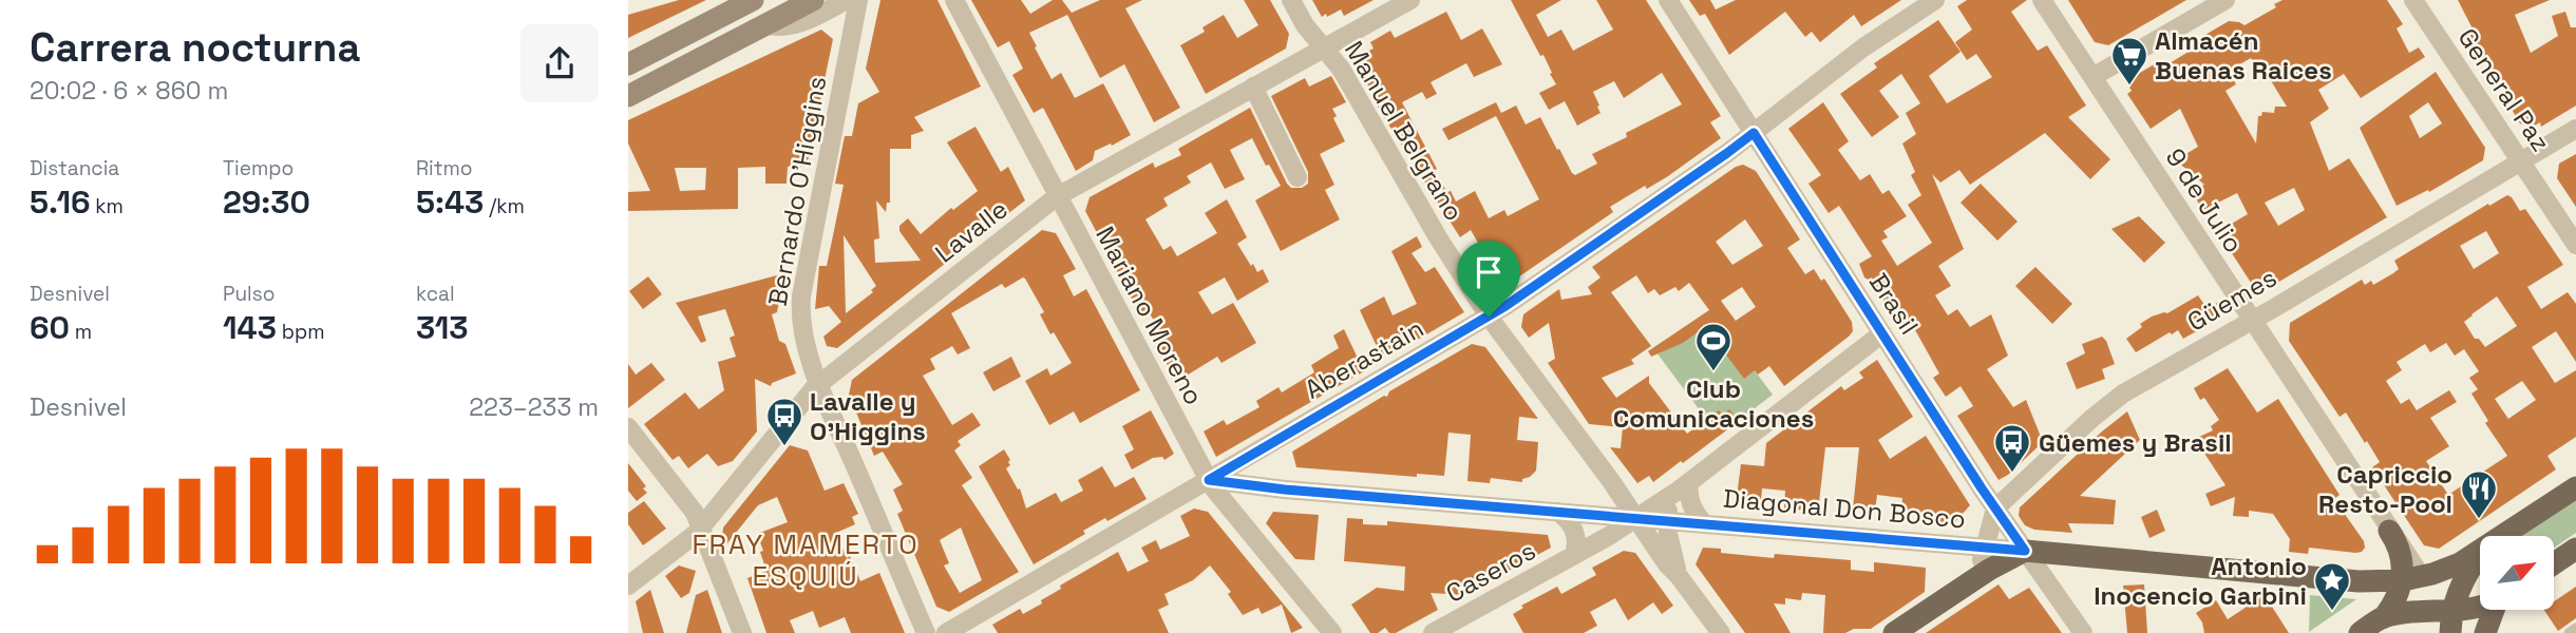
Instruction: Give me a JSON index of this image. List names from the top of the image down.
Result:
{
  "streets": {
    "main road": ["Diagonal Don Bosco"],
    "street": [
      "General Paz",
      "Manuel Belgrano",
      "Bernardo O'Higgins",
      "9 de Julio",
      "Lavalle",
      "Güemes",
      "Brasil",
      "Mariano Moreno",
      "Aberastain",
      "Caseros"
    ]
  },
  "crossings": [
    ["General Paz", "Güemes"],
    ["Manuel Belgrano", "Lavalle"],
    ["Manuel Belgrano", "Aberastain"],
    ["Manuel Belgrano", "Diagonal Don Bosco"],
    ["Manuel Belgrano", "Caseros"],
    ["Bernardo O'Higgins", "Lavalle"],
    ["9 de Julio", "Güemes"],
    ["Lavalle", "Mariano Moreno"],
    ["Güemes", "Brasil"],
    ["Brasil", "Aberastain"],
    ["Brasil", "Diagonal Don Bosco"],
    ["Brasil", "Caseros"],
    ["Mariano Moreno", "Aberastain"],
    ["Mariano Moreno", "Diagonal Don Bosco"],
    ["Aberastain", "Diagonal Don Bosco"],
    ["Diagonal Don Bosco", "Caseros"]
  ],
  "districts": ["FRAY MAMERTO ESQUIÚ"],
  "places": {
    "supermarket": ["Almacén Buenas Raices"],
    "sports": ["Club Comunicaciones"],
    "bus stop": ["Lavalle y O'Higgins", "Güemes y Brasil"],
    "restaurant": ["Capriccio Resto-Pool"],
    "place": ["Antonio Inocencio Garbini"]
  },
  "north": "top right",
  "page": {
    "heading": ["Carrera nocturna", "20:02 · 6 × 860 m"],
    "stats": [
      ["Distancia", "5.16 km"],
      ["Tiempo", "29:30"],
      ["Ritmo", "5:43 /km"],
      ["Desnivel", "60 m"],
      ["Pulso", "143 bpm"],
      ["kcal", "313"]
    ],
    "chart": ["Desnivel", "223–233 m"]
  }
}
